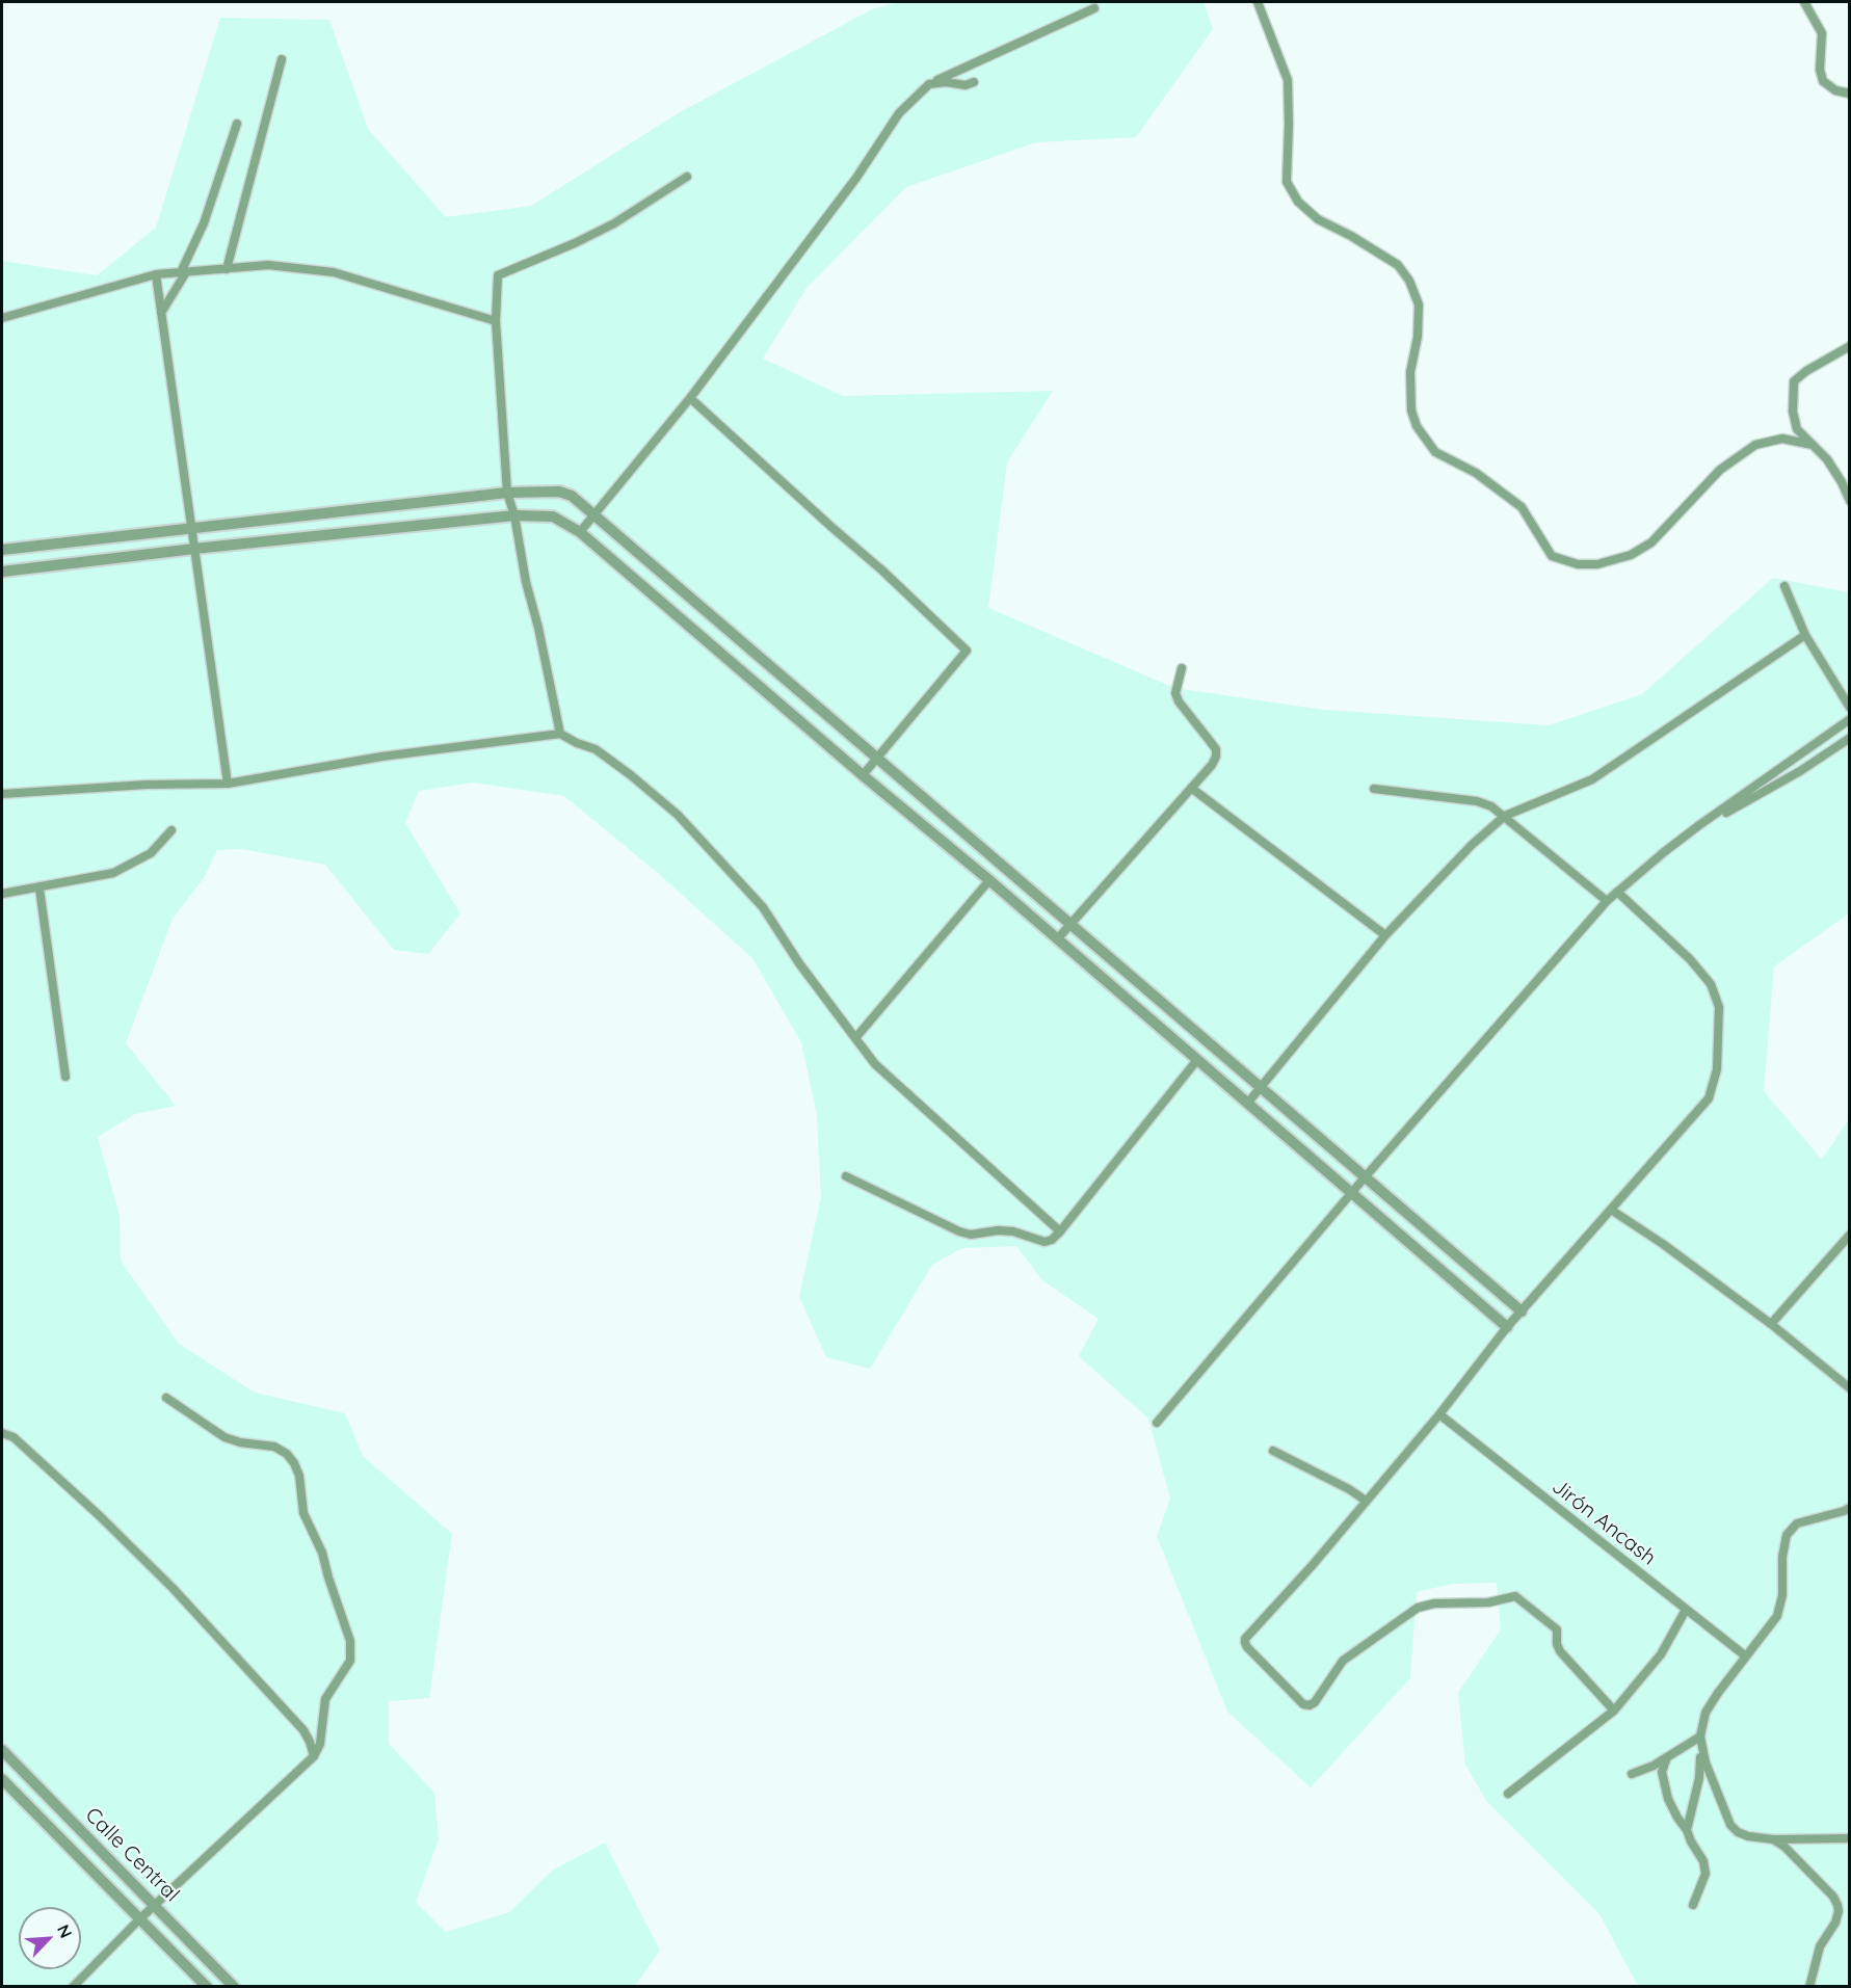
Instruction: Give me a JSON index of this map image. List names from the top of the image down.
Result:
{
  "streets": {
    "street": ["Jirón Ancash", "Calle Central"]
  },
  "north": "top right"
}
